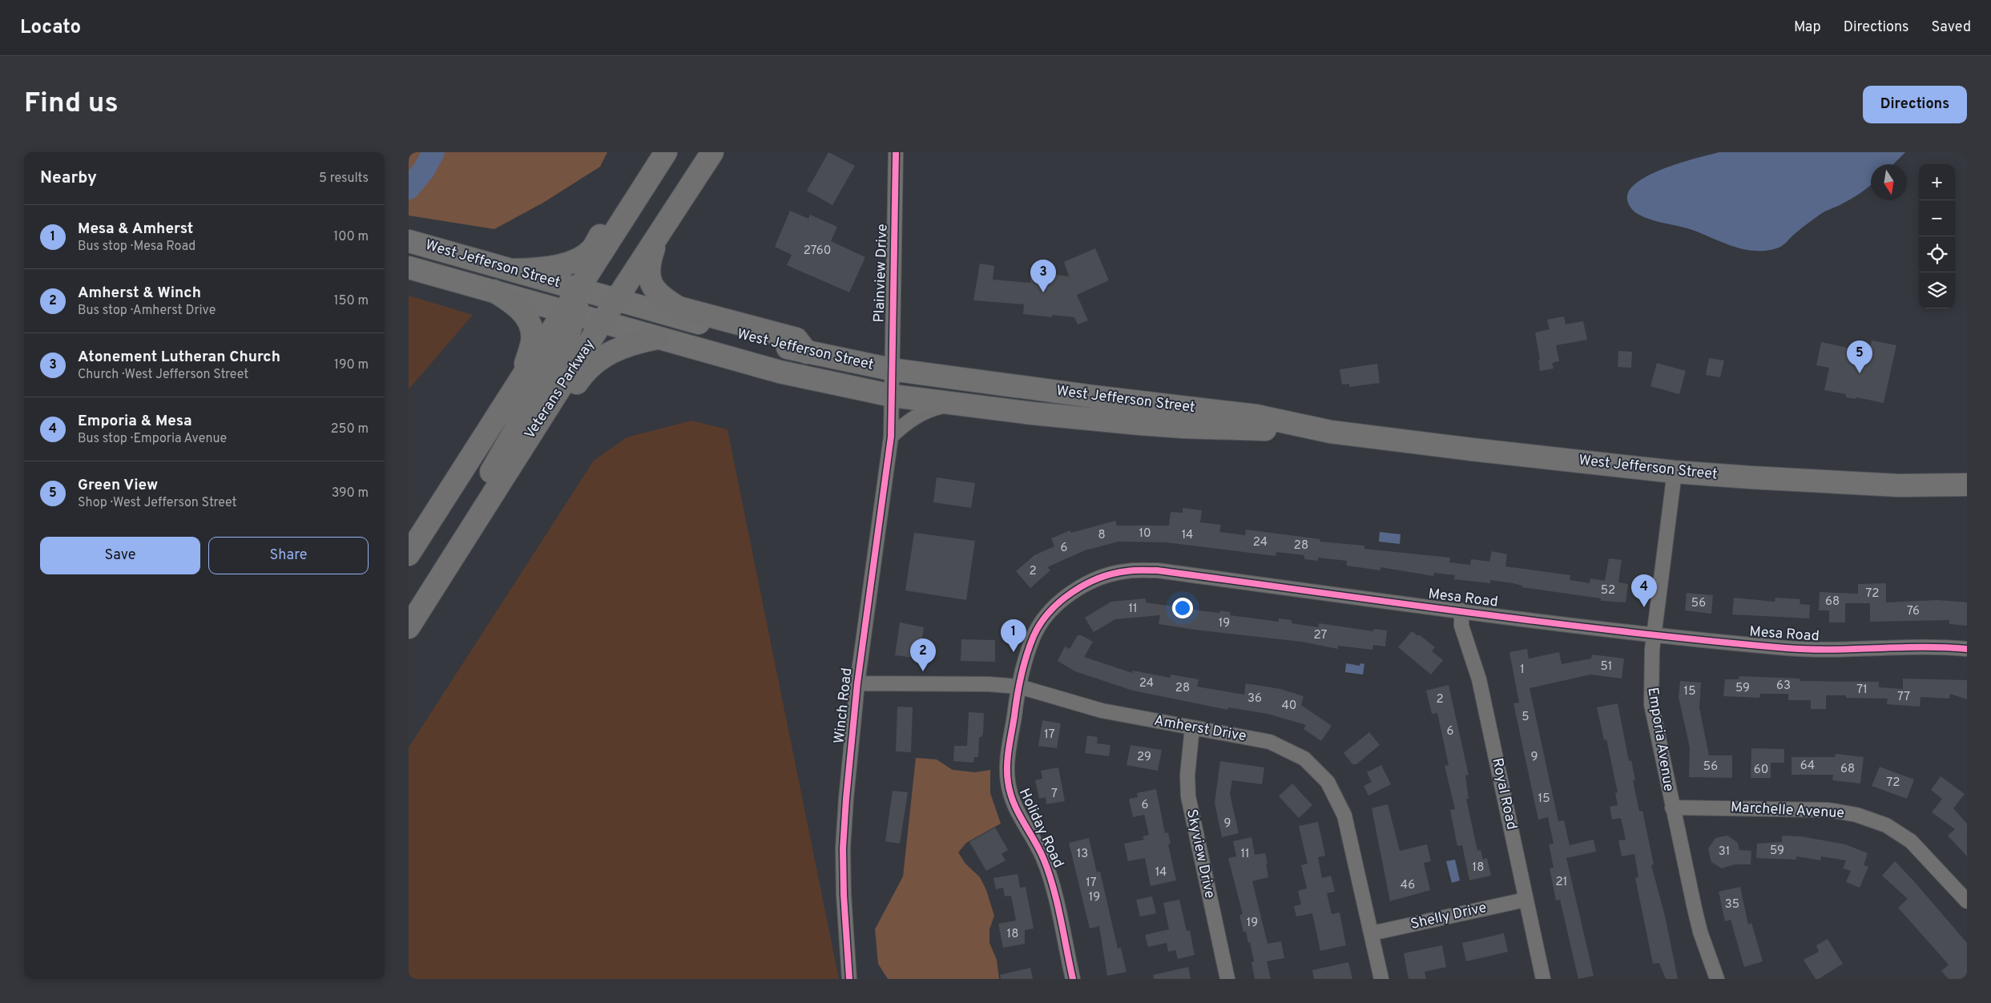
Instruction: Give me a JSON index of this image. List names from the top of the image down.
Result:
{
  "streets": {
    "highway": ["Veterans Parkway"],
    "main road": ["West Jefferson Street"],
    "street": [
      "Plainview Drive",
      "Mesa Road",
      "Winch Road",
      "Amherst Drive",
      "Emporia Avenue",
      "Royal Road",
      "Marchelle Avenue",
      "Holiday Road",
      "Skyview Drive",
      "Shelly Drive"
    ]
  },
  "crossings": [
    ["West Jefferson Street", "Plainview Drive"],
    ["West Jefferson Street", "Veterans Parkway"],
    ["West Jefferson Street", "Winch Road"],
    ["West Jefferson Street", "Emporia Avenue"],
    ["Plainview Drive", "Winch Road"],
    ["Mesa Road", "Amherst Drive"],
    ["Mesa Road", "Emporia Avenue"],
    ["Mesa Road", "Royal Road"],
    ["Mesa Road", "Holiday Road"],
    ["Winch Road", "Amherst Drive"],
    ["Amherst Drive", "Holiday Road"],
    ["Amherst Drive", "Skyview Drive"],
    ["Amherst Drive", "Shelly Drive"],
    ["Emporia Avenue", "Marchelle Avenue"],
    ["Royal Road", "Shelly Drive"]
  ],
  "house_numbers": [
    "2760",
    "10",
    "8",
    "14",
    "24",
    "28",
    "6",
    "2",
    "52",
    "72",
    "68",
    "56",
    "11",
    "76",
    "19",
    "27",
    "51",
    "1",
    "24",
    "63",
    "28",
    "59",
    "71",
    "15",
    "77",
    "36",
    "2",
    "40",
    "5",
    "6",
    "17",
    "29",
    "9",
    "64",
    "56",
    "68",
    "60",
    "72",
    "7",
    "15",
    "6",
    "9",
    "59",
    "31",
    "13",
    "11",
    "18",
    "14",
    "21",
    "17",
    "46",
    "19",
    "35",
    "19",
    "18"
  ],
  "north": "bottom",
  "page": {
    "header": "Locato",
    "nav": ["Map", "Directions", "Saved"],
    "buttons": [
      "Directions",
      ["Save", "Share"]
    ],
    "title": "Find us",
    "heading": ["Nearby", "5 results"],
    "map_buttons": ["+", "−"],
    "list": [
      {
        "mark": "1",
        "name": "Mesa & Amherst",
        "note": "Bus stop · Mesa Road",
        "value": "100 m"
      },
      {
        "mark": "2",
        "name": "Amherst & Winch",
        "note": "Bus stop · Amherst Drive",
        "value": "150 m"
      },
      {
        "mark": "3",
        "name": "Atonement Lutheran Church",
        "note": "Church · West Jefferson Street",
        "value": "190 m"
      },
      {
        "mark": "4",
        "name": "Emporia & Mesa",
        "note": "Bus stop · Emporia Avenue",
        "value": "250 m"
      },
      {
        "mark": "5",
        "name": "Green View",
        "note": "Shop · West Jefferson Street",
        "value": "390 m"
      }
    ],
    "pins": [
      "3",
      "5",
      "4",
      "1",
      "2"
    ]
  }
}
